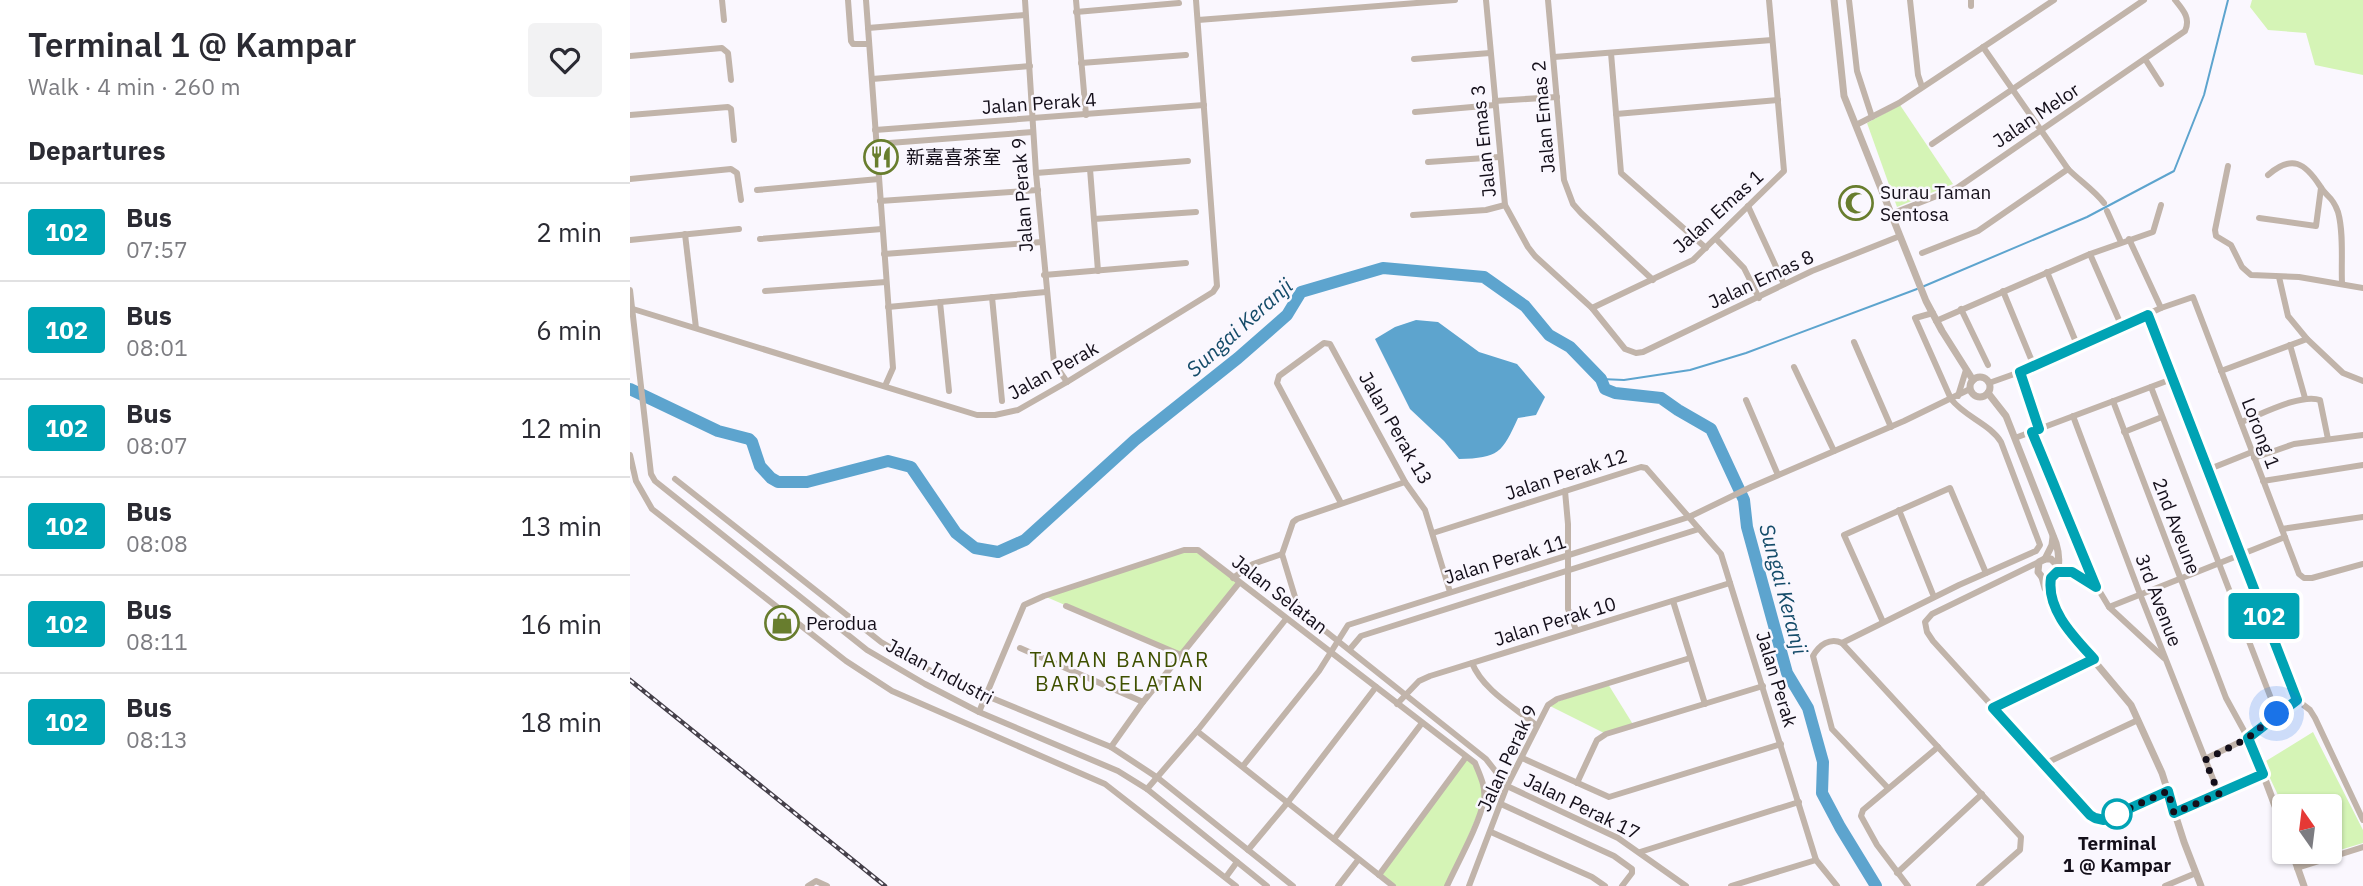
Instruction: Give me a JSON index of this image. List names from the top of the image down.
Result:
{
  "streets": {
    "street": [
      "Jalan Perak 4",
      "Jalan Melor",
      "Jalan Emas 2",
      "Jalan Emas 3",
      "Jalan Perak 9",
      "Jalan Emas 1",
      "Jalan Emas 8",
      "Jalan Perak",
      "Jalan Perak 13",
      "Lorong 1",
      "Jalan Perak 12",
      "2nd Aveune",
      "Jalan Perak 11",
      "Jalan Selatan",
      "3rd Avenue",
      "Jalan Perak 10",
      "Jalan Industri",
      "Jalan Perak 17"
    ]
  },
  "crossings": [
    ["Jalan Perak 4", "Jalan Perak 9"],
    ["Jalan Perak 4", "Jalan Perak"],
    ["Jalan Emas 2", "Jalan Emas 1"],
    ["Jalan Emas 3", "Jalan Emas 1"],
    ["Jalan Emas 3", "Jalan Emas 8"],
    ["Jalan Perak 9", "Jalan Perak"],
    ["Jalan Perak 9", "Jalan Perak 17"],
    ["Jalan Perak", "Jalan Perak 12"],
    ["Jalan Perak", "Jalan Perak 11"],
    ["Jalan Perak", "Jalan Perak 10"],
    ["Jalan Perak", "Jalan Industri"],
    ["Jalan Perak 13", "Jalan Perak 12"],
    ["Jalan Perak 13", "Jalan Perak 11"],
    ["Jalan Perak 12", "Jalan Perak 11"],
    ["Jalan Perak 11", "Jalan Perak 17"],
    ["Jalan Selatan", "Jalan Perak 10"],
    ["Jalan Selatan", "Jalan Industri"],
    ["Jalan Perak 10", "Jalan Perak 17"]
  ],
  "districts": ["TAMAN BANDAR BARU SELATAN"],
  "water": ["Sungai Keranji"],
  "places": {
    "restaurant": ["新嘉喜茶室"],
    "mosque": ["Surau Taman Sentosa"],
    "shop": ["Perodua"],
    "other": ["Terminal 1 @ Kampar"]
  },
  "lines": ["bus line 102"],
  "north": "top",
  "page": {
    "heading": [
      ["Terminal 1 @ Kampar", "Walk · 4 min · 260 m"],
      "Departures"
    ],
    "on_map": "102",
    "list": [
      {
        "mark": "102",
        "name": "Bus",
        "note": "07:57",
        "value": "2 min"
      },
      {
        "mark": "102",
        "name": "Bus",
        "note": "08:01",
        "value": "6 min"
      },
      {
        "mark": "102",
        "name": "Bus",
        "note": "08:07",
        "value": "12 min"
      },
      {
        "mark": "102",
        "name": "Bus",
        "note": "08:08",
        "value": "13 min"
      },
      {
        "mark": "102",
        "name": "Bus",
        "note": "08:11",
        "value": "16 min"
      },
      {
        "mark": "102",
        "name": "Bus",
        "note": "08:13",
        "value": "18 min"
      }
    ]
  }
}
